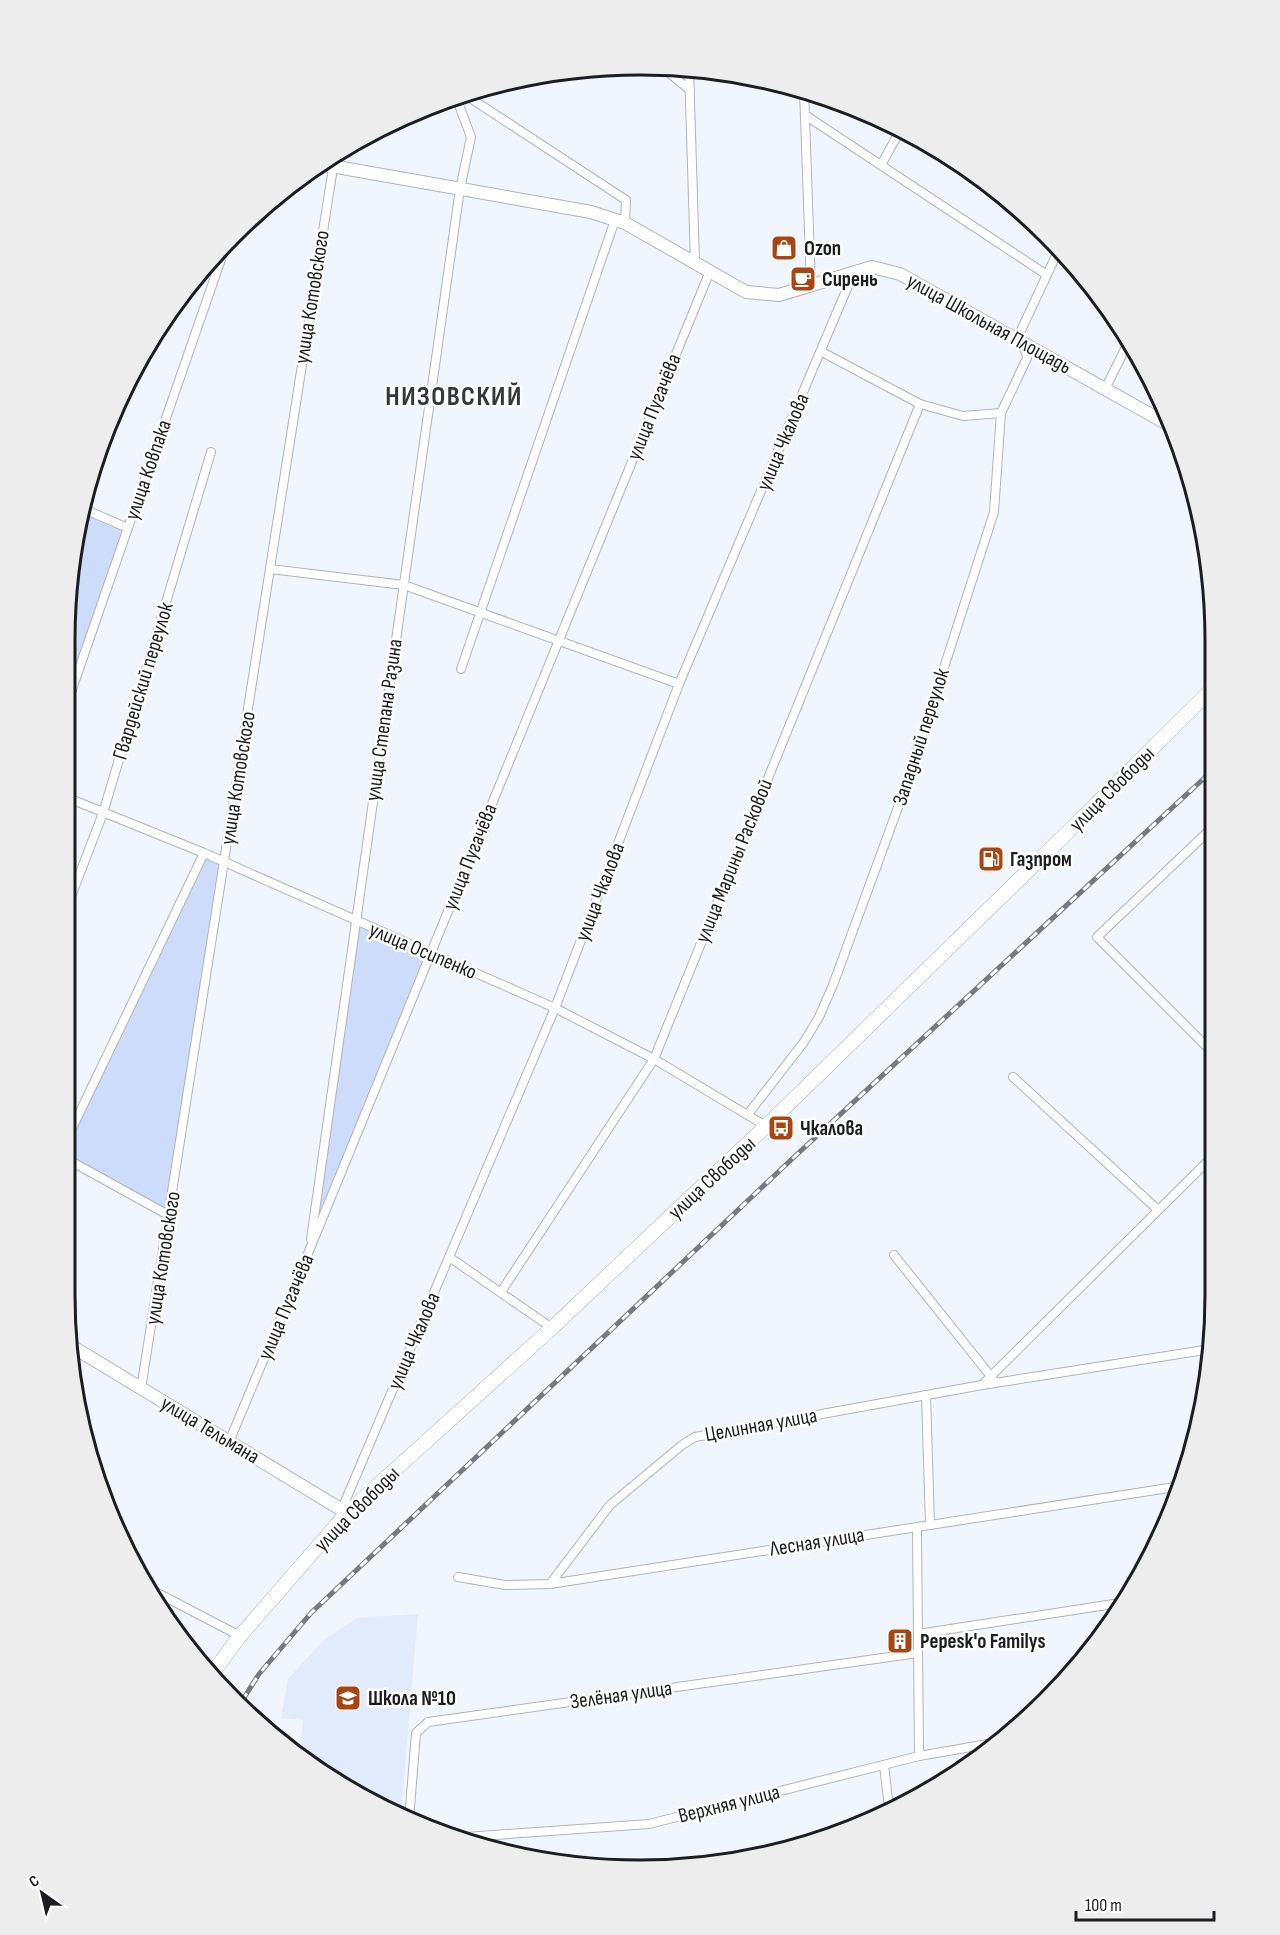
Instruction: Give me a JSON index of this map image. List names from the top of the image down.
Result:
{
  "streets": {
    "main road": ["улица Школьная Площадь", "улица Свободы", "улица Тельмана"],
    "street": [
      "улица Котовского",
      "улица Пугачёва",
      "улица Чкалова",
      "улица Ковпака",
      "Гвардейский переулок",
      "улица Степана Разина",
      "Западный переулок",
      "улица Марины Расковой",
      "улица Осипенко",
      "Целинная улица",
      "Лесная улица",
      "Зелёная улица",
      "Верхняя улица"
    ]
  },
  "crossings": [
    ["улица Котовского", "улица Осипенко"],
    ["улица Котовского", "улица Тельмана"],
    ["улица Школьная Площадь", "улица Пугачёва"],
    ["улица Школьная Площадь", "улица Чкалова"],
    ["улица Школьная Площадь", "улица Степана Разина"],
    ["улица Школьная Площадь", "Западный переулок"],
    ["улица Пугачёва", "улица Степана Разина"],
    ["улица Пугачёва", "улица Осипенко"],
    ["улица Пугачёва", "улица Тельмана"],
    ["улица Чкалова", "улица Свободы"],
    ["улица Чкалова", "улица Осипенко"],
    ["улица Чкалова", "улица Тельмана"],
    ["Гвардейский переулок", "улица Осипенко"],
    ["улица Степана Разина", "улица Осипенко"],
    ["Западный переулок", "улица Осипенко"],
    ["улица Свободы", "улица Осипенко"],
    ["улица Свободы", "улица Тельмана"],
    ["улица Марины Расковой", "улица Осипенко"],
    ["Целинная улица", "Лесная улица"]
  ],
  "districts": ["НИЗОВСКИЙ"],
  "places": {
    "shop": ["Ozon"],
    "cafe": ["Сирень"],
    "fuel station": ["Газпром"],
    "bus stop": ["Чкалова"],
    "building": ["Pepesk'o Familys"],
    "school or university": ["Школа №10"]
  },
  "scale_bar": "100 m",
  "north": "top left"
}
